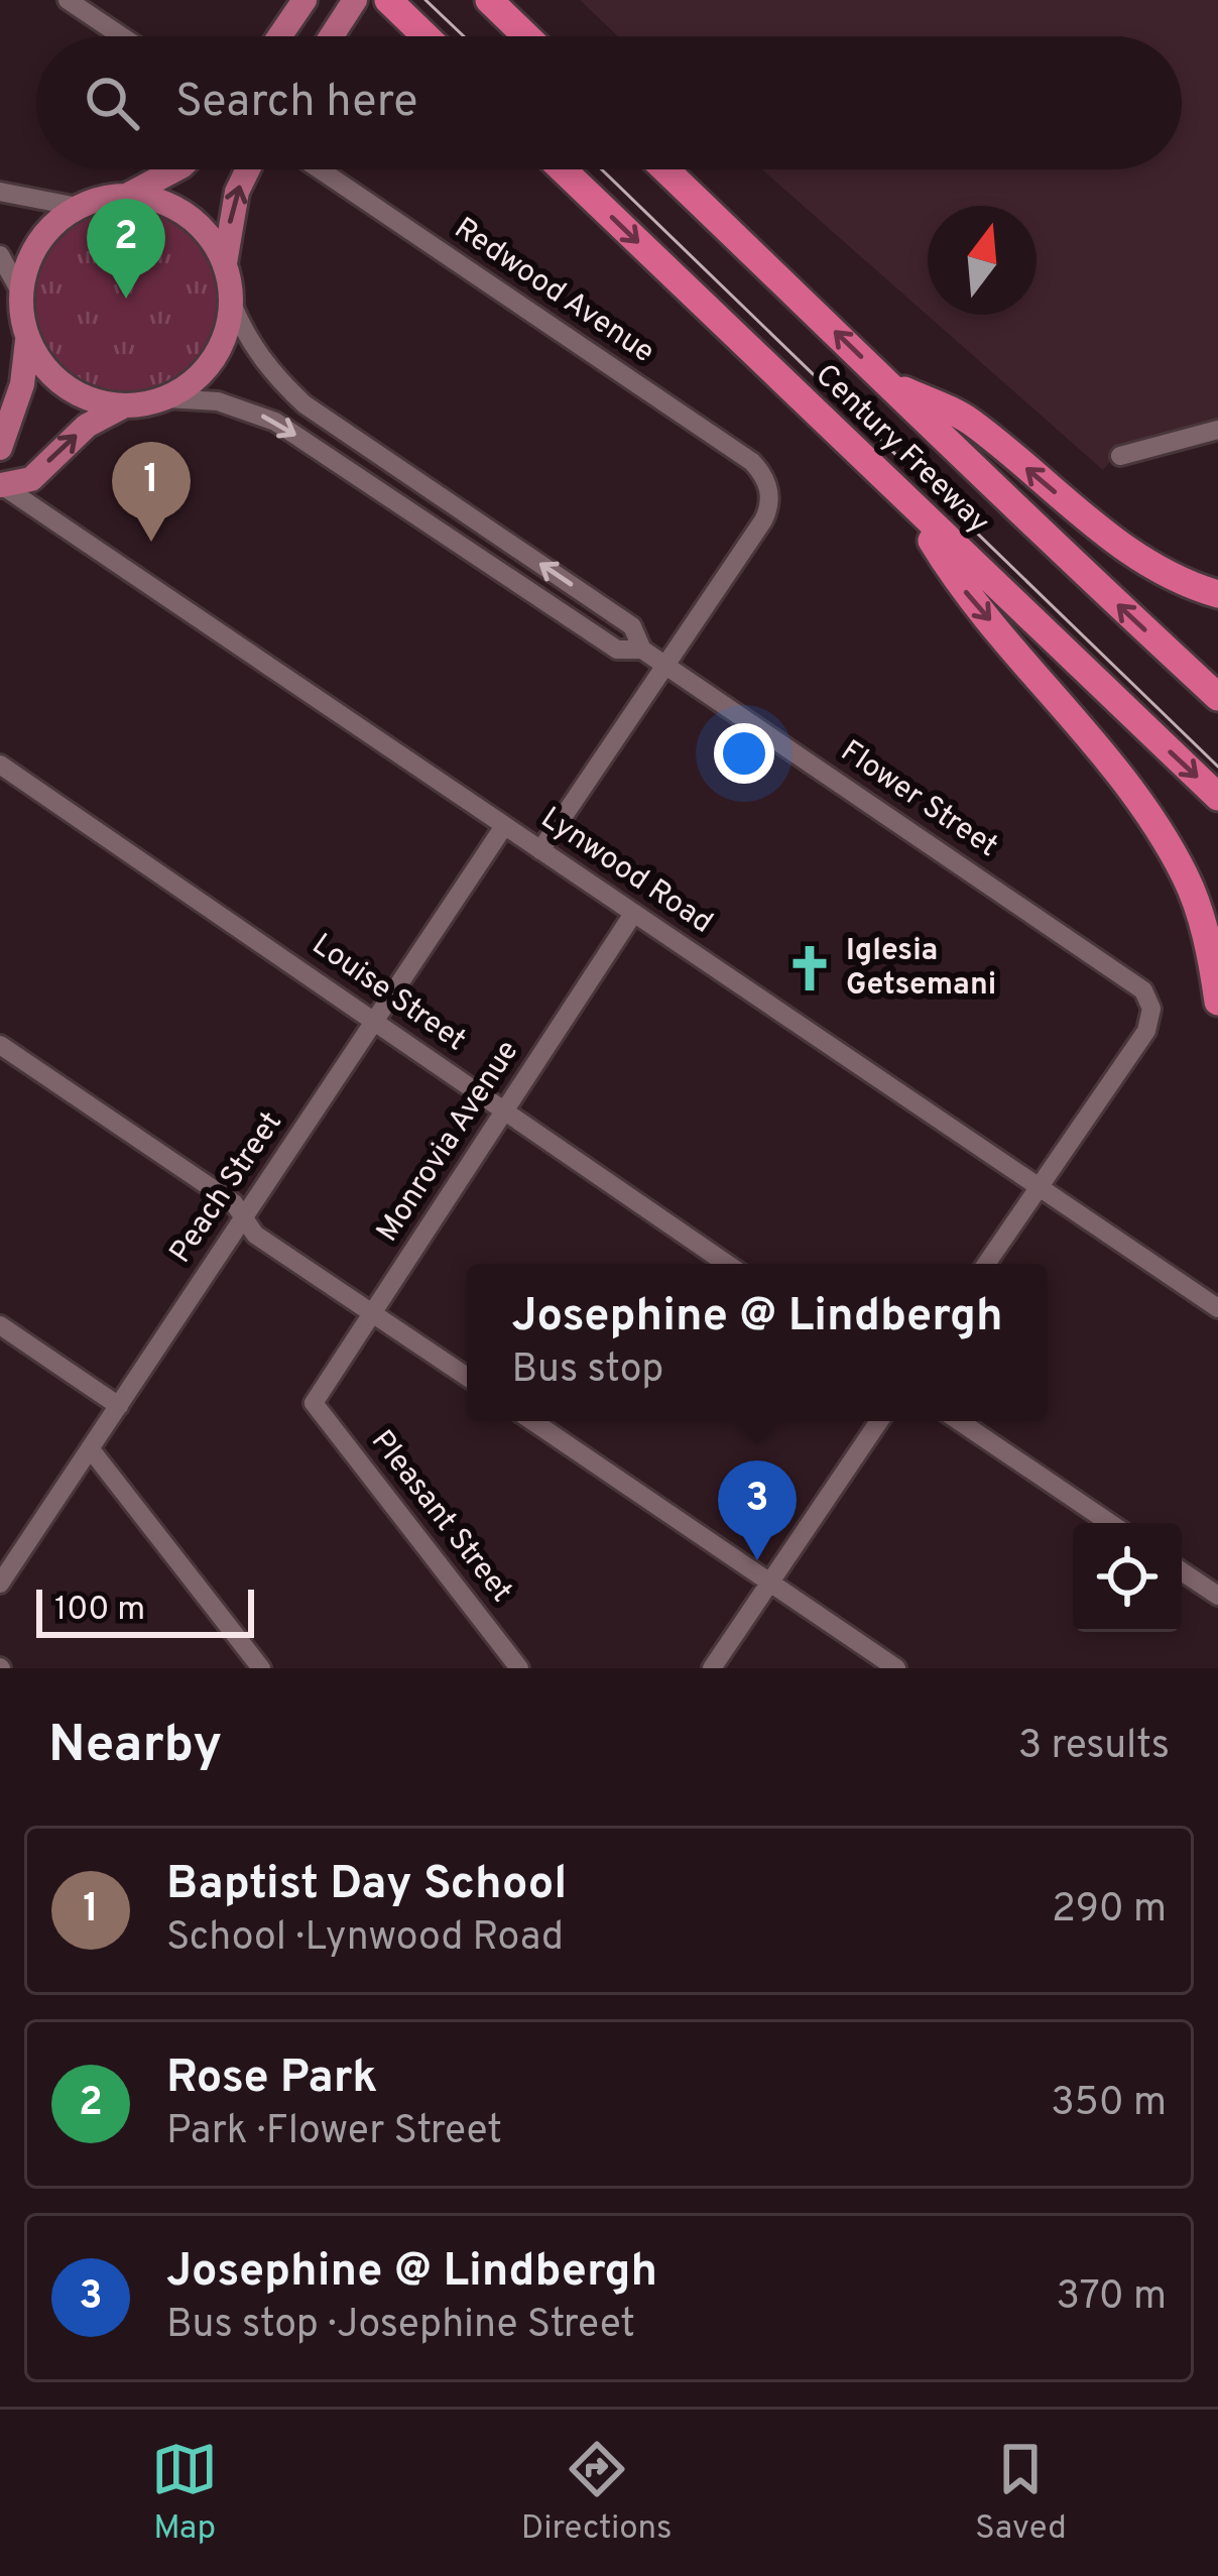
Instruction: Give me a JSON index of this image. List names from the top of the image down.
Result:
{
  "streets": {
    "highway": ["Century Freeway"],
    "street": [
      "Redwood Avenue",
      "Flower Street",
      "Lynwood Road",
      "Louise Street",
      "Monrovia Avenue",
      "Peach Street",
      "Pleasant Street"
    ]
  },
  "crossings": [
    ["Redwood Avenue", "Flower Street"],
    ["Flower Street", "Lynwood Road"],
    ["Lynwood Road", "Monrovia Avenue"],
    ["Lynwood Road", "Peach Street"],
    ["Louise Street", "Monrovia Avenue"],
    ["Louise Street", "Peach Street"],
    ["Monrovia Avenue", "Pleasant Street"]
  ],
  "places": {
    "church": ["Iglesia Getsemani"]
  },
  "scale_bar": "100 m",
  "north": "top",
  "page": {
    "search": "Search here",
    "pins": ["2", "1", "3"],
    "popup": ["Josephine @ Lindbergh", "Bus stop"],
    "scale": "100 m",
    "heading": ["Nearby", "3 results"],
    "list": [
      {
        "mark": "1",
        "name": "Baptist Day School",
        "note": "School · Lynwood Road",
        "value": "290 m"
      },
      {
        "mark": "2",
        "name": "Rose Park",
        "note": "Park · Flower Street",
        "value": "350 m"
      },
      {
        "mark": "3",
        "name": "Josephine @ Lindbergh",
        "note": "Bus stop · Josephine Street",
        "value": "370 m"
      }
    ],
    "nav": ["Map", "Directions", "Saved"]
  }
}
